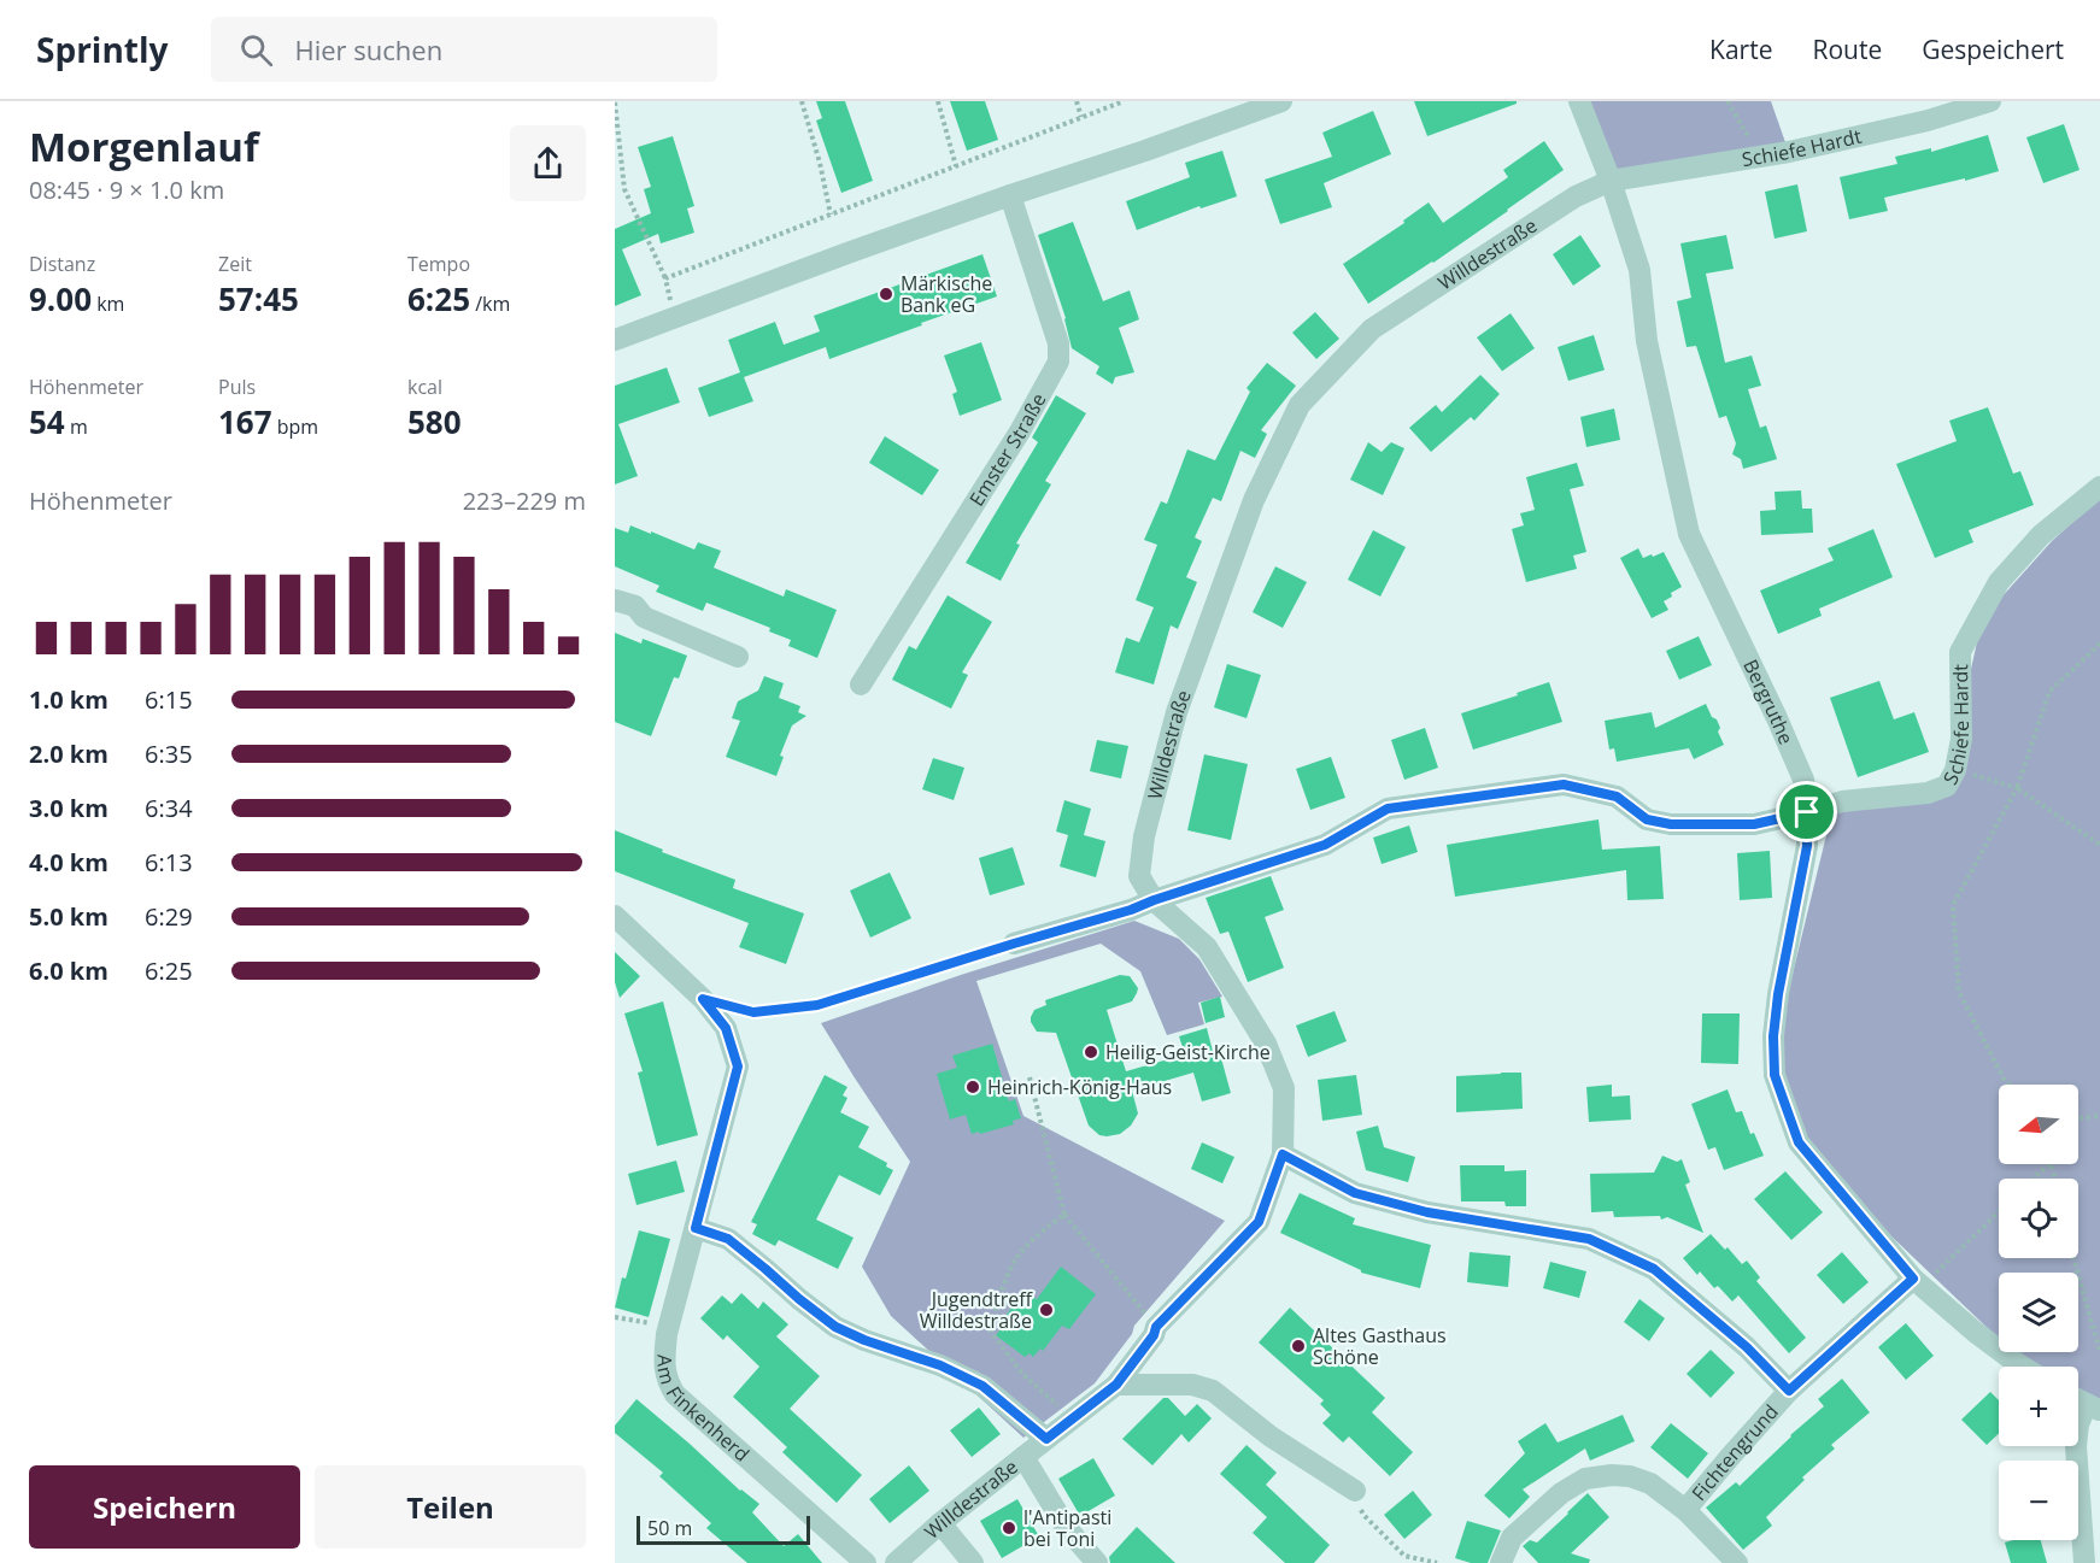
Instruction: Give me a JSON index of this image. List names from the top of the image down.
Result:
{
  "streets": {
    "street": [
      "Schiefe Hardt",
      "Willdestraße",
      "Emster Straße",
      "Bergruthe",
      "Am Finkenherd",
      "Fichtengrund"
    ]
  },
  "crossings": [
    ["Schiefe Hardt", "Willdestraße"],
    ["Schiefe Hardt", "Bergruthe"],
    ["Willdestraße", "Bergruthe"],
    ["Bergruthe", "Fichtengrund"]
  ],
  "places": [
    "Märkische Bank eG",
    "Heilig-Geist-Kirche",
    "Heinrich-König-Haus",
    "Jugendtreff Willdestraße",
    "Altes Gasthaus Schöne",
    "l'Antipasti bei Toni"
  ],
  "scale_bar": "50 m",
  "north": "left",
  "page": {
    "header": "Sprintly",
    "search": "Hier suchen",
    "nav": ["Karte", "Route", "Gespeichert"],
    "heading": ["Morgenlauf", "08:45 · 9 × 1.0 km"],
    "stats": [
      ["Distanz", "9.00 km"],
      ["Zeit", "57:45"],
      ["Tempo", "6:25 /km"],
      ["Höhenmeter", "54 m"],
      ["Puls", "167 bpm"],
      ["kcal", "580"]
    ],
    "chart": ["Höhenmeter", "223–229 m"],
    "list": [
      {
        "name": "1.0 km",
        "note": "6:15"
      },
      {
        "name": "2.0 km",
        "note": "6:35"
      },
      {
        "name": "3.0 km",
        "note": "6:34"
      },
      {
        "name": "4.0 km",
        "note": "6:13"
      },
      {
        "name": "5.0 km",
        "note": "6:29"
      },
      {
        "name": "6.0 km",
        "note": "6:25"
      }
    ],
    "map_buttons": ["+", "−"],
    "buttons": ["Speichern", "Teilen"],
    "scale": "50 m"
  }
}
